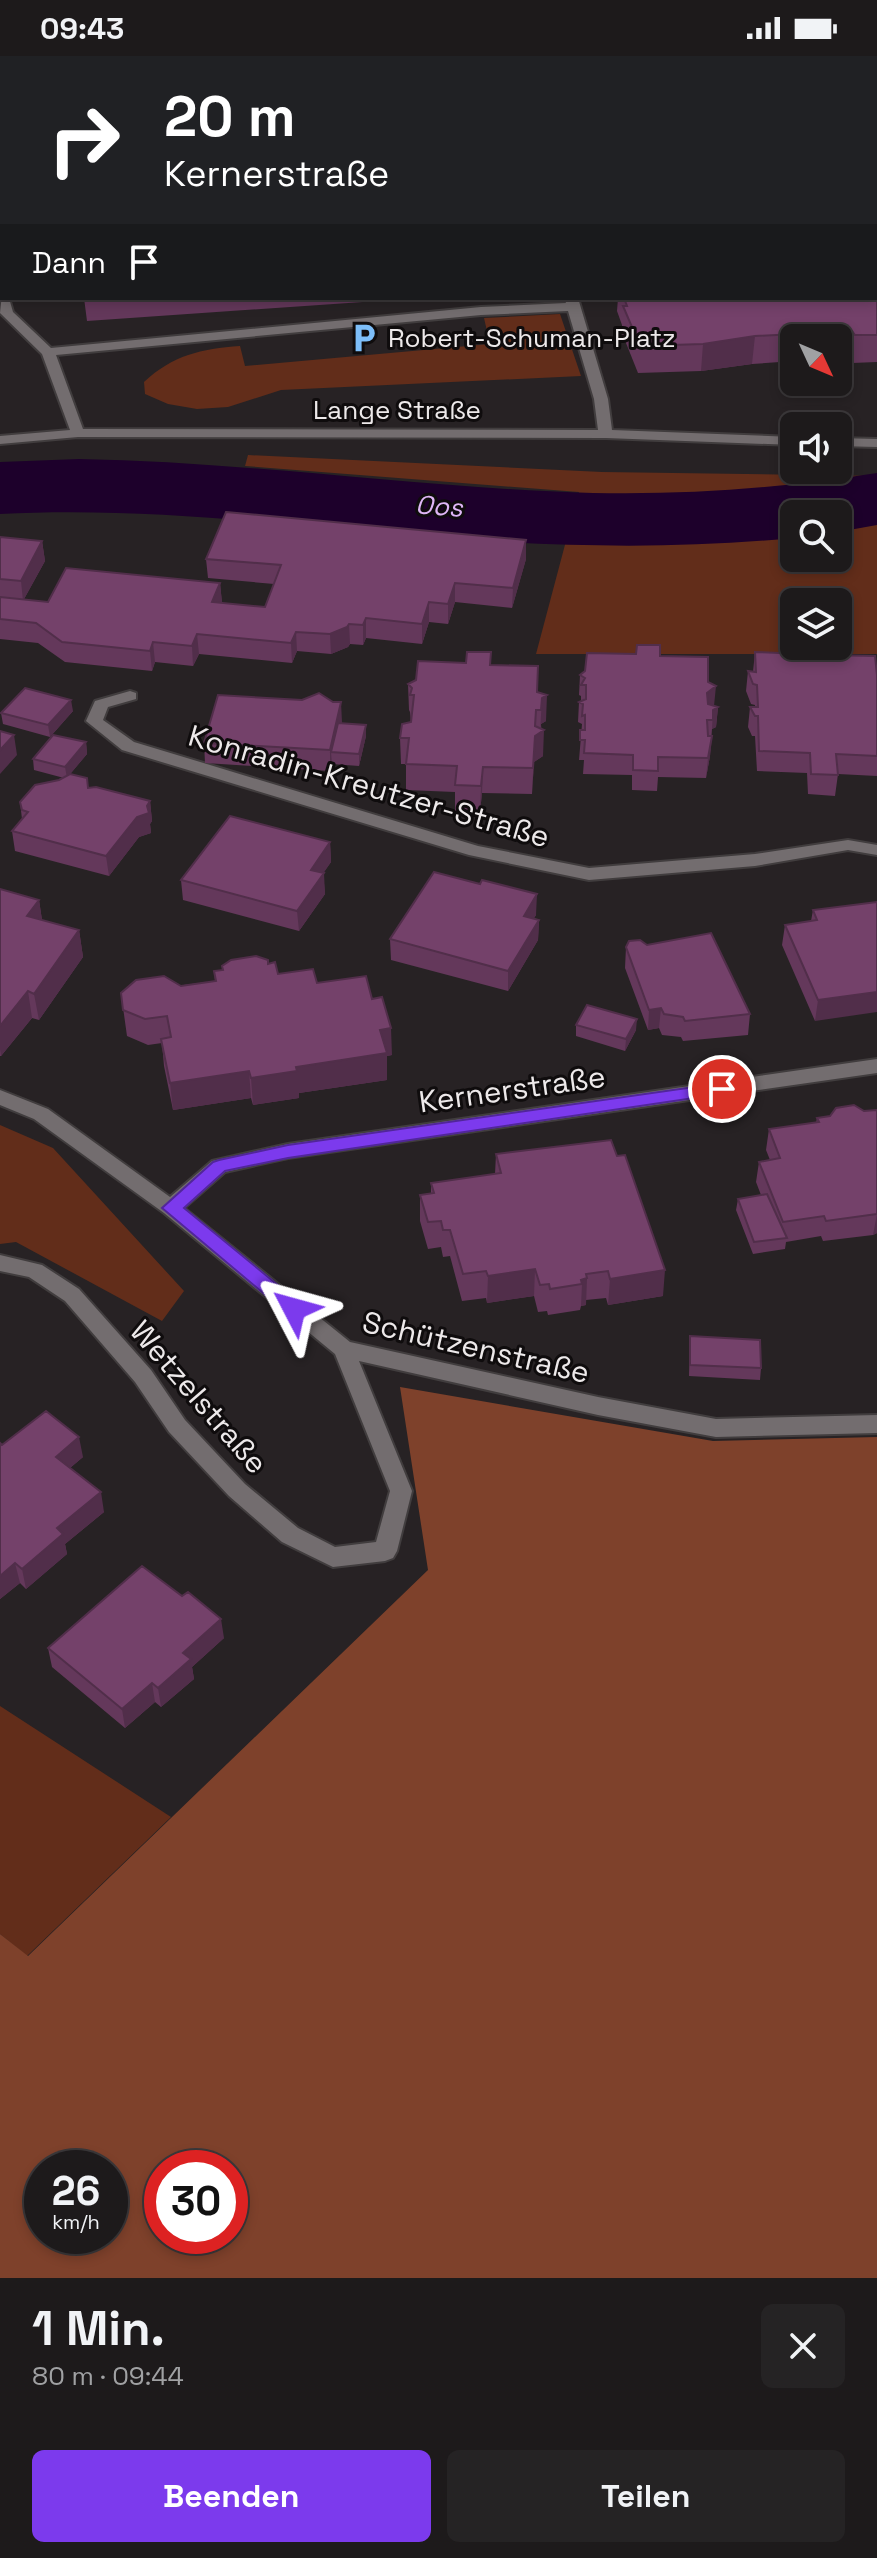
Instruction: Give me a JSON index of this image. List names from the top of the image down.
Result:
{
  "streets": {
    "street": [
      "Lange Straße",
      "Konradin-Kreutzer-Straße",
      "Kernerstraße",
      "Schützenstraße",
      "Wetzelstraße"
    ]
  },
  "crossings": [
    ["Kernerstraße", "Schützenstraße"],
    ["Schützenstraße", "Wetzelstraße"]
  ],
  "water": ["Oos"],
  "places": {
    "parking": ["Robert-Schuman-Platz"]
  },
  "north": "bottom right",
  "page": {
    "status": "09:43",
    "turn": ["20 m", "Kernerstraße"],
    "then": "Dann",
    "speed": "26 km/h",
    "limit": "30",
    "heading": ["1 Min.", "80 m · 09:44"],
    "buttons": ["Beenden", "Teilen"]
  }
}
